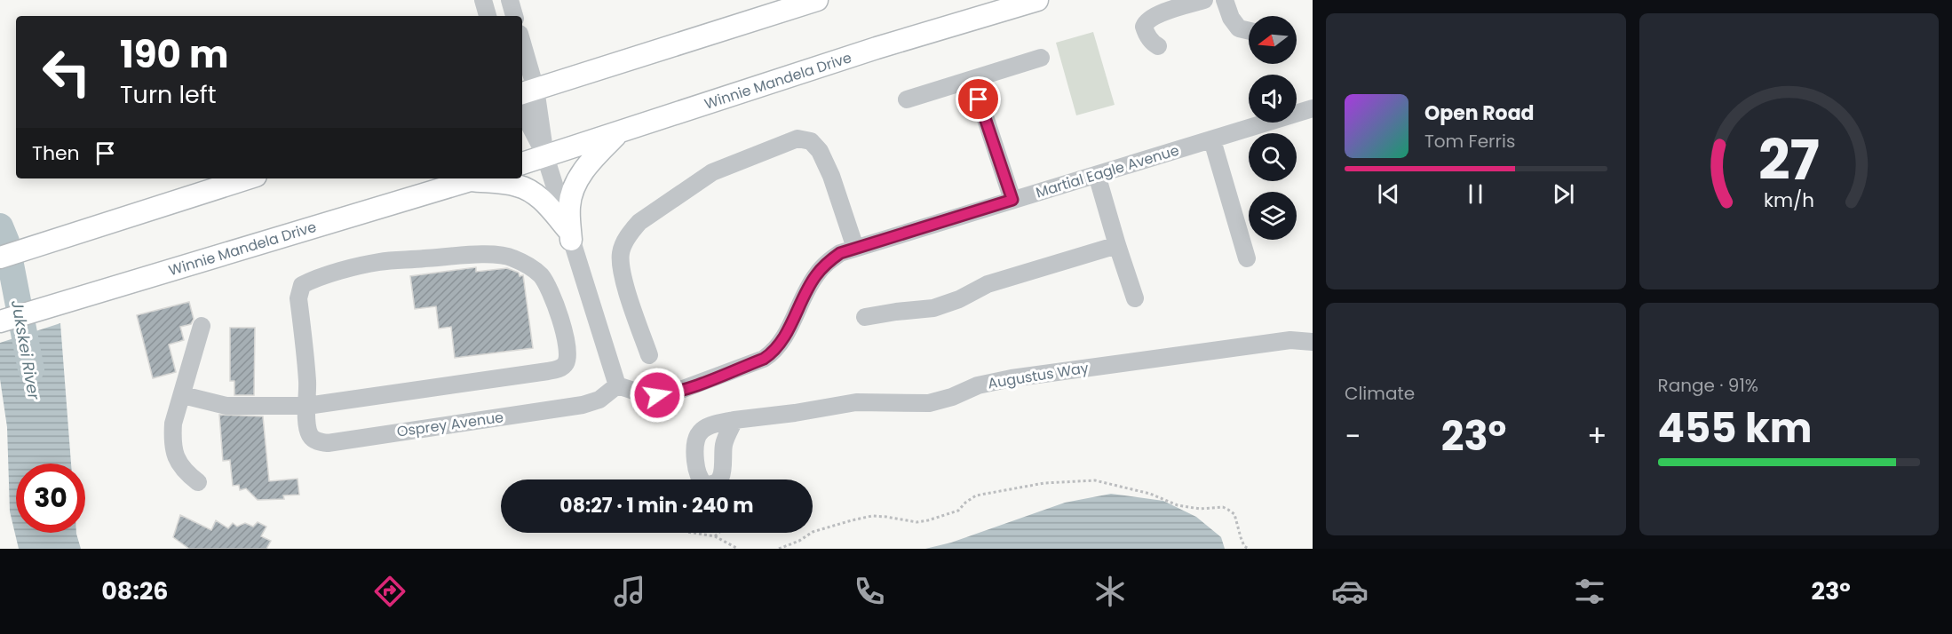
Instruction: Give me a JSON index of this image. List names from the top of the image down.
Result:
{
  "streets": {
    "main road": ["Winnie Mandela Drive"],
    "street": ["Martial Eagle Avenue", "Augustus Way", "Osprey Avenue"]
  },
  "crossings": [
    ["Martial Eagle Avenue", "Osprey Avenue"]
  ],
  "water": ["Jukskei River"],
  "north": "left",
  "page": {
    "turn": ["190 m", "Turn left"],
    "song": ["Open Road", "Tom Ferris"],
    "then": "Then",
    "tile": [
      "Climate",
      ["Range · 91%", "455 km"]
    ],
    "heat": ["−", "23°", "+"],
    "limit": "30",
    "trip": "08:27 · 1 min · 240 m",
    "tabs": ["08:26", "23°"],
    "gauge": ["27", "km/h"]
  }
}
